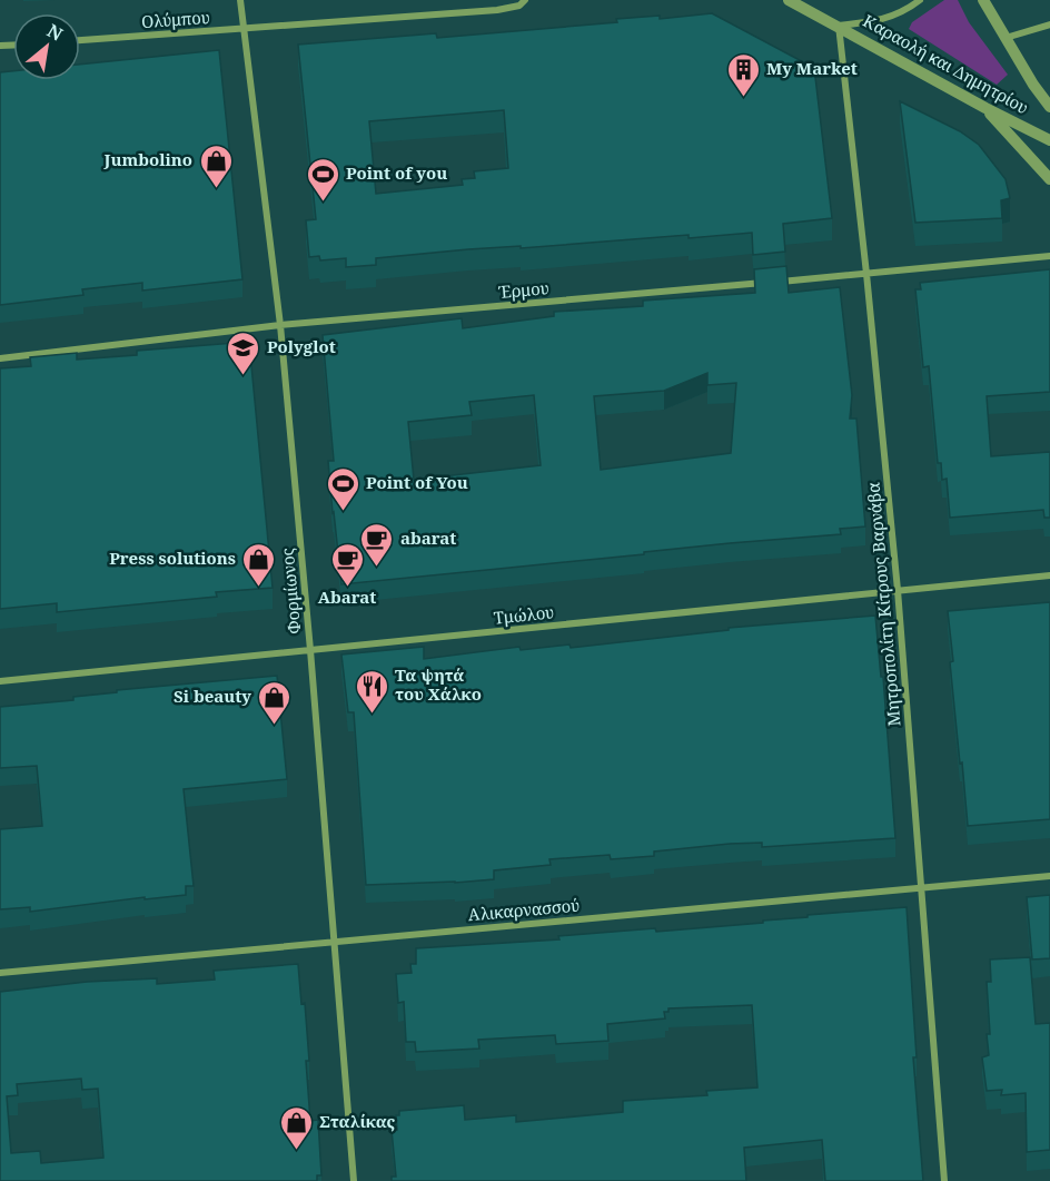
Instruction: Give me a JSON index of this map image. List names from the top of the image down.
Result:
{
  "streets": {
    "street": [
      "Ολύμπου",
      "Καραολή και Δημητρίου",
      "Έρμου",
      "Φορμίωνος",
      "Μητροπολίτη Κίτρους Βαρνάβα",
      "Τμώλου",
      "Αλικαρνασσού"
    ]
  },
  "crossings": [
    ["Ολύμπου", "Φορμίωνος"],
    ["Καραολή και Δημητρίου", "Μητροπολίτη Κίτρους Βαρνάβα"],
    ["Έρμου", "Φορμίωνος"],
    ["Έρμου", "Μητροπολίτη Κίτρους Βαρνάβα"],
    ["Φορμίωνος", "Τμώλου"],
    ["Φορμίωνος", "Αλικαρνασσού"],
    ["Μητροπολίτη Κίτρους Βαρνάβα", "Τμώλου"],
    ["Μητροπολίτη Κίτρους Βαρνάβα", "Αλικαρνασσού"]
  ],
  "places": {
    "building": ["My Market"],
    "shop": [
      "Jumbolino",
      "Press solutions",
      "Si beauty",
      "Σταλίκας"
    ],
    "sports": ["Point of you", "Point of You"],
    "school or university": ["Polyglot"],
    "cafe": ["abarat", "Abarat"],
    "restaurant": ["Τα ψητά του Χάλκο"]
  },
  "north": "top right"
}
